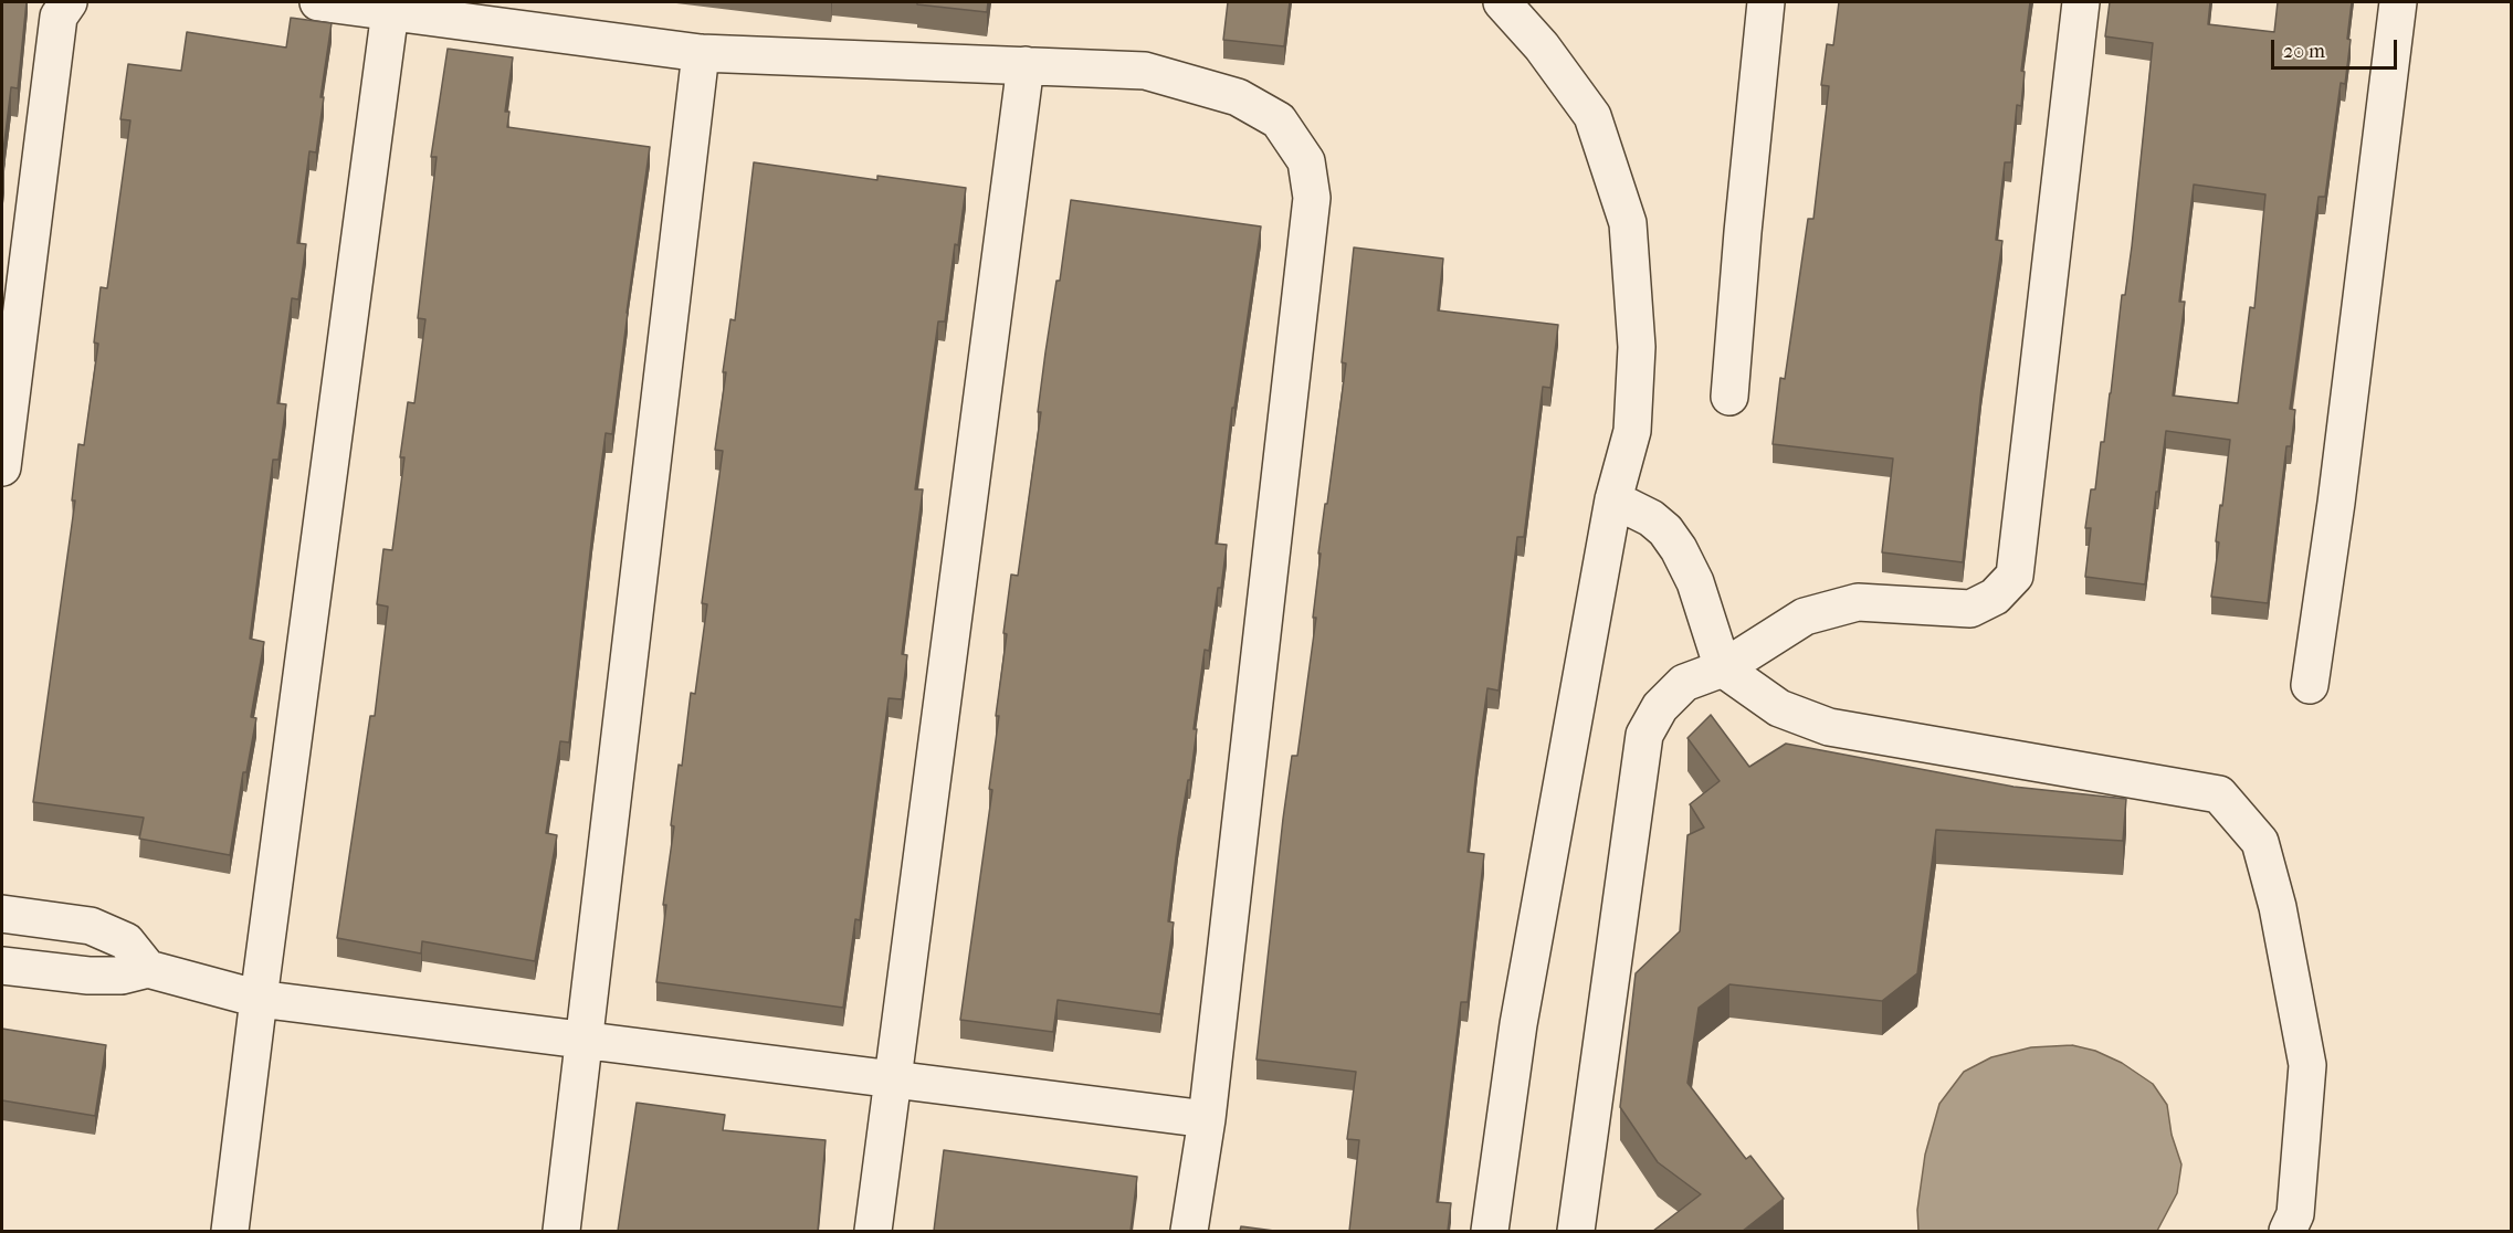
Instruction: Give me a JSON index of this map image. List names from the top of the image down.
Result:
{
  "scale_bar": "20 m"
}
